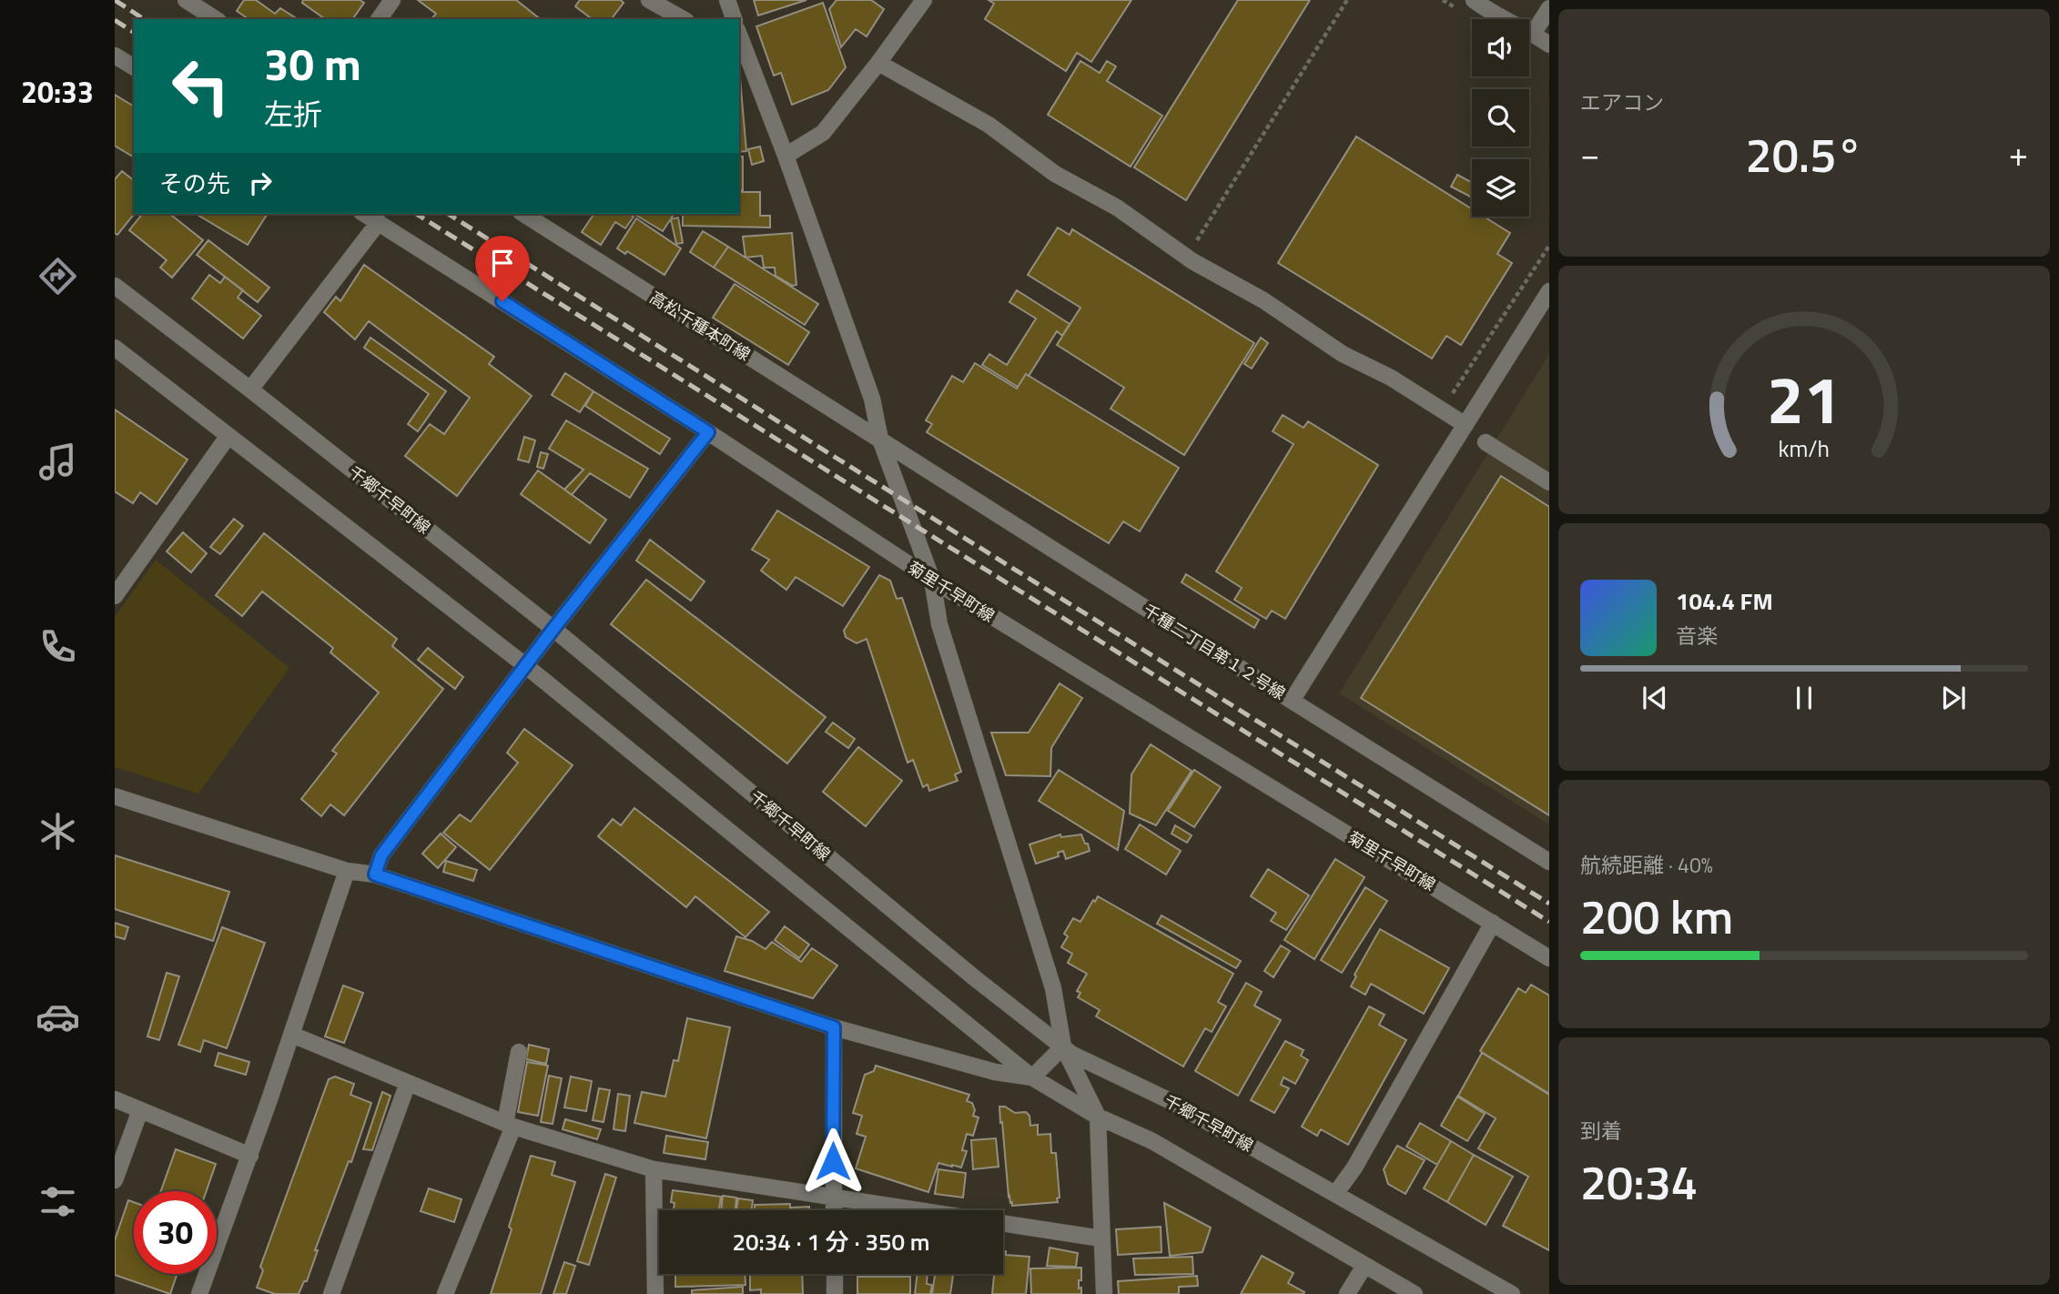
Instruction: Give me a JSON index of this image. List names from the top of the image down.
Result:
{
  "streets": {
    "street": [
      "高松千種本町線",
      "千郷千早町線",
      "菊里千早町線",
      "千種二丁目第１２号線"
    ]
  },
  "crossings": [
    ["高松千種本町線", "千種二丁目第１２号線"]
  ],
  "page": {
    "tabs": "20:33",
    "tile": [
      "エアコン",
      ["航続距離 · 40%", "200 km"],
      ["到着", "20:34"]
    ],
    "turn": ["30 m", "左折"],
    "heat": ["−", "20.5°", "+"],
    "then": "その先",
    "song": ["104.4 FM", "音楽"],
    "limit": "30",
    "trip": "20:34 · 1 分 · 350 m",
    "gauge": ["21", "km/h"]
  }
}
